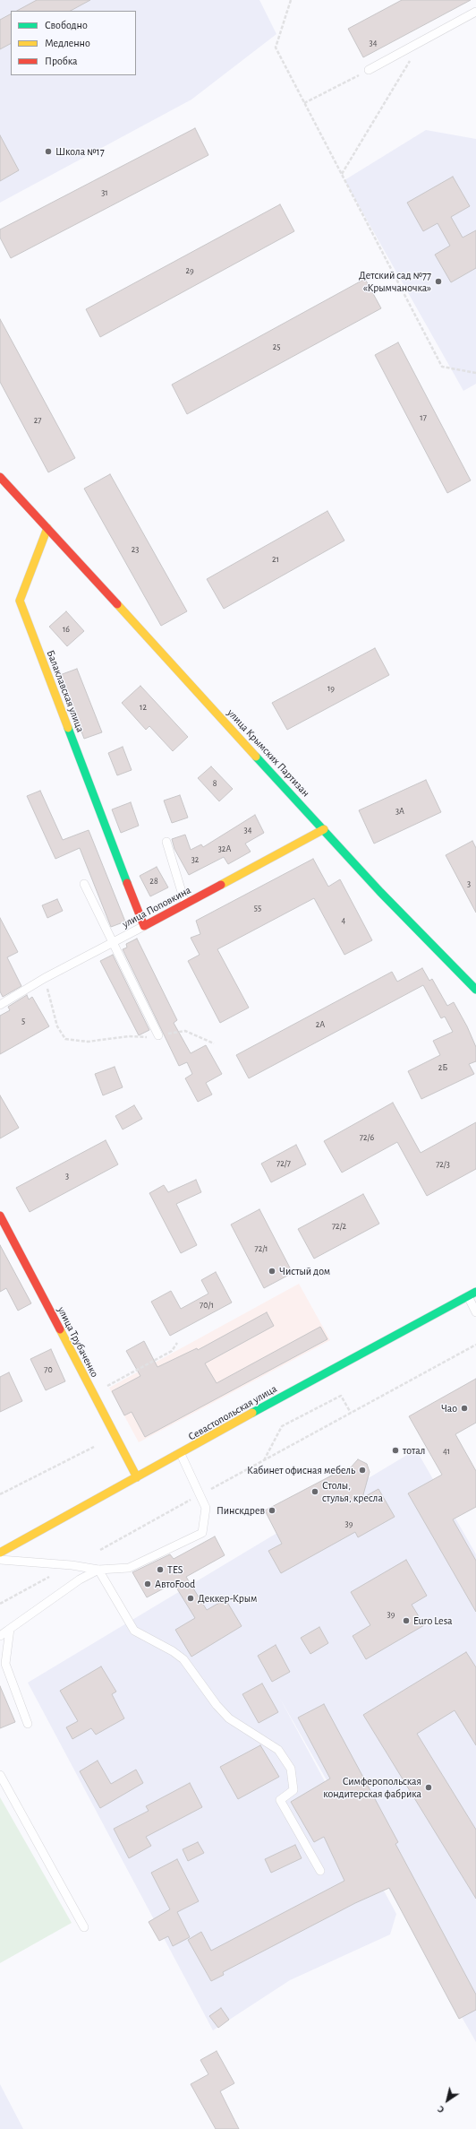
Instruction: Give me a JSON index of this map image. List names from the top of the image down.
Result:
{
  "streets": {
    "main road": [
      "Балаклавская улица",
      "улица Крымских Партизан",
      "улица Поповкина",
      "улица Трубаченко",
      "Севастопольская улица"
    ]
  },
  "crossings": [
    ["Балаклавская улица", "улица Крымских Партизан"],
    ["Балаклавская улица", "улица Поповкина"],
    ["улица Крымских Партизан", "улица Поповкина"],
    ["улица Трубаченко", "Севастопольская улица"]
  ],
  "places": [
    "Школа №17",
    "Детский сад №77 «Крымчаночка»",
    "Чистый дом",
    "Чао",
    "тотал",
    "Кабинет офисная мебель",
    "Столы, стулья, кресла",
    "Пинскдрев",
    "TES",
    "АвтоFood",
    "Деккер-Крым",
    "Euro Lesa",
    "Симферопольская кондитерская фабрика"
  ],
  "house_numbers": [
    "34",
    "31",
    "29",
    "25",
    "17",
    "27",
    "23",
    "21",
    "16",
    "19",
    "12",
    "8",
    "3А",
    "34",
    "32А",
    "32",
    "28",
    "3",
    "55",
    "4",
    "5",
    "2А",
    "2Б",
    "72/6",
    "72/7",
    "72/3",
    "3",
    "72/2",
    "72/1",
    "70/1",
    "70",
    "41",
    "39",
    "39"
  ],
  "legend": ["Свободно", "Медленно", "Пробка"],
  "north": "bottom left"
}
